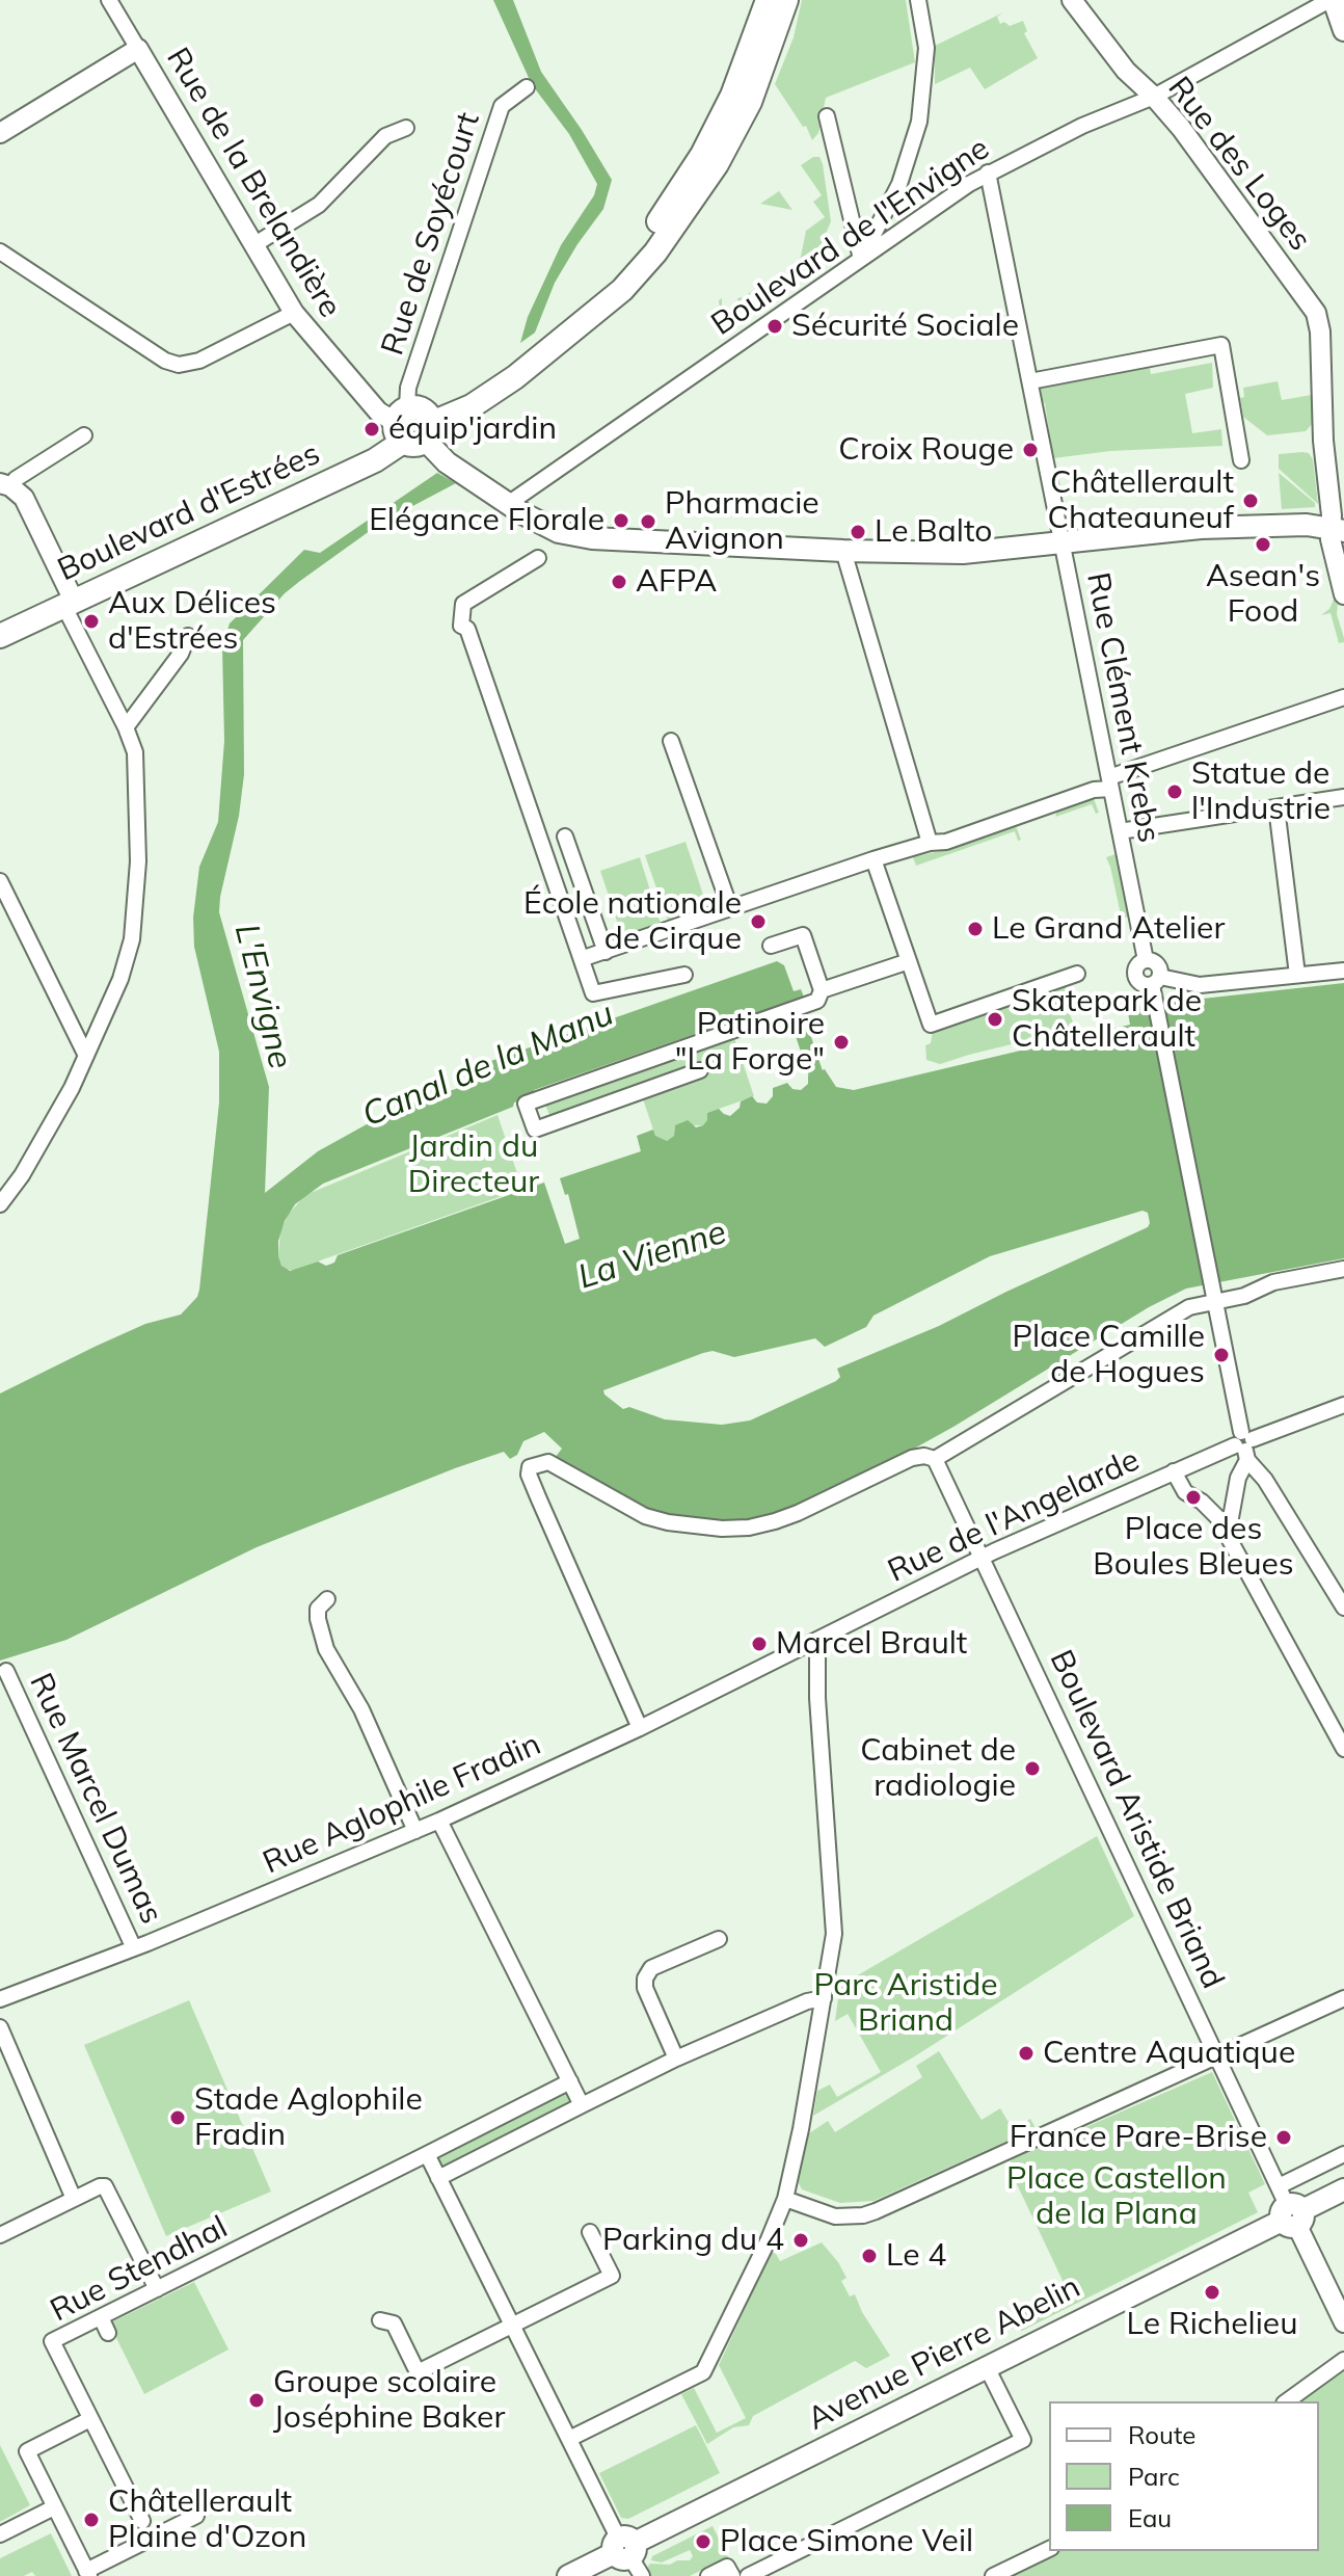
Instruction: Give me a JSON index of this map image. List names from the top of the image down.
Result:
{
  "streets": {
    "main road": ["Boulevard d'Estrées", "Avenue Pierre Abelin"],
    "street": [
      "Rue des Loges",
      "Rue de la Brelandière",
      "Rue de Soyécourt",
      "Boulevard de l'Envigne",
      "Rue Clément Krebs",
      "Rue de l'Angelarde",
      "Rue Marcel Dumas",
      "Rue Aglophile Fradin",
      "Boulevard Aristide Briand",
      "Rue Stendhal"
    ]
  },
  "crossings": [
    ["Rue des Loges", "Boulevard de l'Envigne"],
    ["Rue de la Brelandière", "Rue de Soyécourt"],
    ["Rue de la Brelandière", "Boulevard d'Estrées"],
    ["Rue de Soyécourt", "Boulevard d'Estrées"],
    ["Boulevard de l'Envigne", "Rue Clément Krebs"],
    ["Rue de l'Angelarde", "Rue Aglophile Fradin"],
    ["Rue de l'Angelarde", "Boulevard Aristide Briand"],
    ["Rue Marcel Dumas", "Rue Aglophile Fradin"],
    ["Boulevard Aristide Briand", "Avenue Pierre Abelin"]
  ],
  "water": ["L'Envigne", "Canal de la Manu", "La Vienne"],
  "parks": ["Jardin du Directeur", "Parc Aristide Briand", "Place Castellon de la Plana"],
  "places": [
    "Sécurité Sociale",
    "équip'jardin",
    "Croix Rouge",
    "Châtellerault Chateauneuf",
    "Elégance Florale",
    "Pharmacie Avignon",
    "Le Balto",
    "Asean's Food",
    "AFPA",
    "Aux Délices d'Estrées",
    "Statue de l'Industrie",
    "École nationale de Cirque",
    "Le Grand Atelier",
    "Skatepark de Châtellerault",
    "Patinoire \"La Forge\"",
    "Place Camille de Hogues",
    "Place des Boules Bleues",
    "Marcel Brault",
    "Cabinet de radiologie",
    "Centre Aquatique",
    "Stade Aglophile Fradin",
    "France Pare-Brise",
    "Parking du 4",
    "Le 4",
    "Le Richelieu",
    "Groupe scolaire Joséphine Baker",
    "Châtellerault Plaine d'Ozon",
    "Place Simone Veil"
  ],
  "legend": ["Route", "Parc", "Eau"]
}
